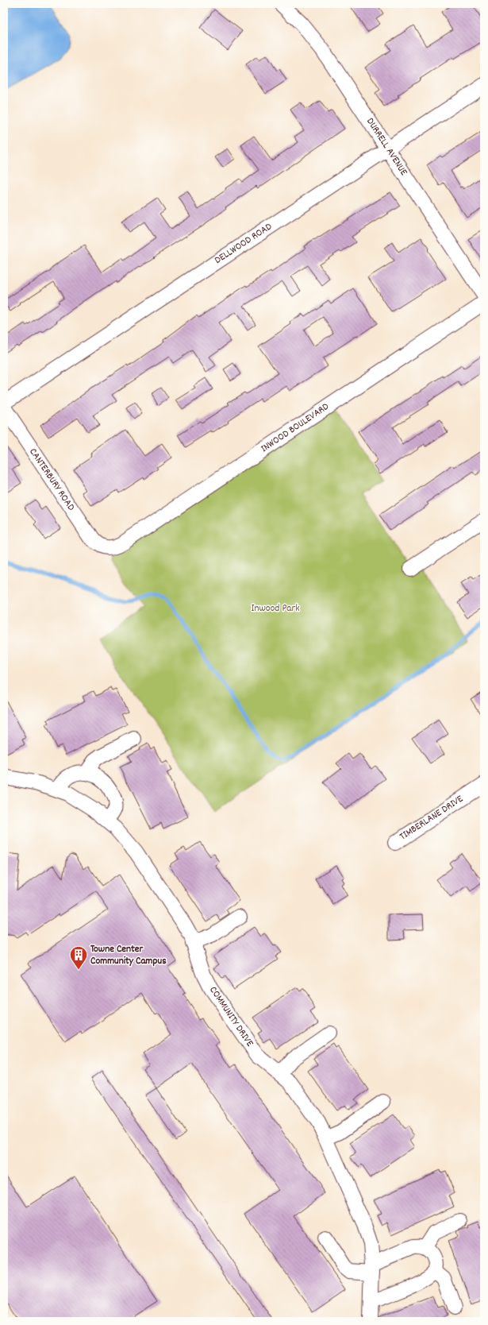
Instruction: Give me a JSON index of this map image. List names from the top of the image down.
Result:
{
  "streets": {
    "street": [
      "DURRELL AVENUE",
      "DELLWOOD ROAD",
      "INWOOD BOULEVARD",
      "CANTERBURY ROAD",
      "TIMBERLANE DRIVE",
      "COMMUNITY DRIVE"
    ]
  },
  "crossings": [
    ["DURRELL AVENUE", "DELLWOOD ROAD"],
    ["INWOOD BOULEVARD", "CANTERBURY ROAD"]
  ],
  "parks": ["Inwood Park"],
  "places": {
    "building": ["Towne Center Community Campus"]
  }
}
